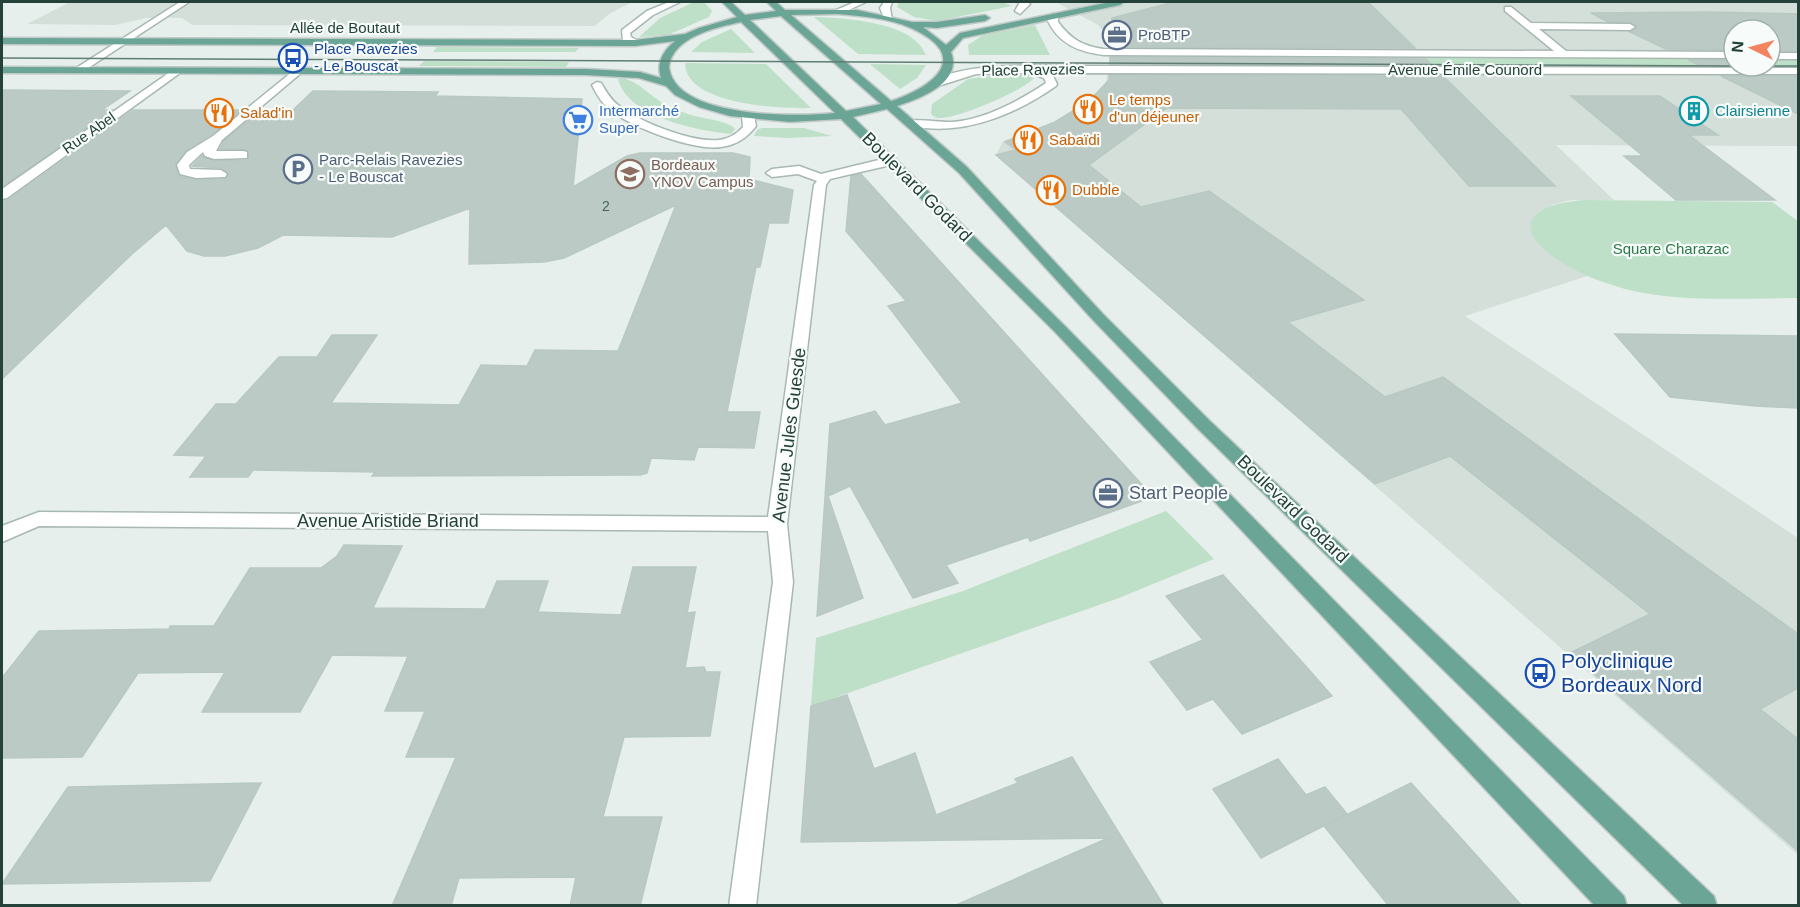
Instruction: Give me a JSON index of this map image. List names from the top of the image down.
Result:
{
  "streets": {
    "main road": ["Allée de Boutaut", "Place Ravezies", "Boulevard Godard"],
    "street": [
      "Avenue Émile Counord",
      "Rue Abel",
      "Avenue Jules Guesde",
      "Avenue Aristide Briand"
    ]
  },
  "crossings": [
    ["Place Ravezies", "Avenue Émile Counord"],
    ["Place Ravezies", "Boulevard Godard"],
    ["Avenue Jules Guesde", "Avenue Aristide Briand"]
  ],
  "parks": ["Square Charazac"],
  "places": {
    "office": ["ProBTP", "Start People"],
    "bus stop": ["Place Ravezies - Le Bouscat", "Polyclinique Bordeaux Nord"],
    "restaurant": [
      "Le temps d'un déjeuner",
      "Salad'in",
      "Sabaïdi",
      "Dubble"
    ],
    "building": ["Clairsienne"],
    "supermarket": ["Intermarché Super"],
    "parking": ["Parc-Relais Ravezies - Le Bouscat"],
    "school or university": ["Bordeaux YNOV Campus"]
  },
  "house_numbers": ["2"],
  "north": "left"
}
